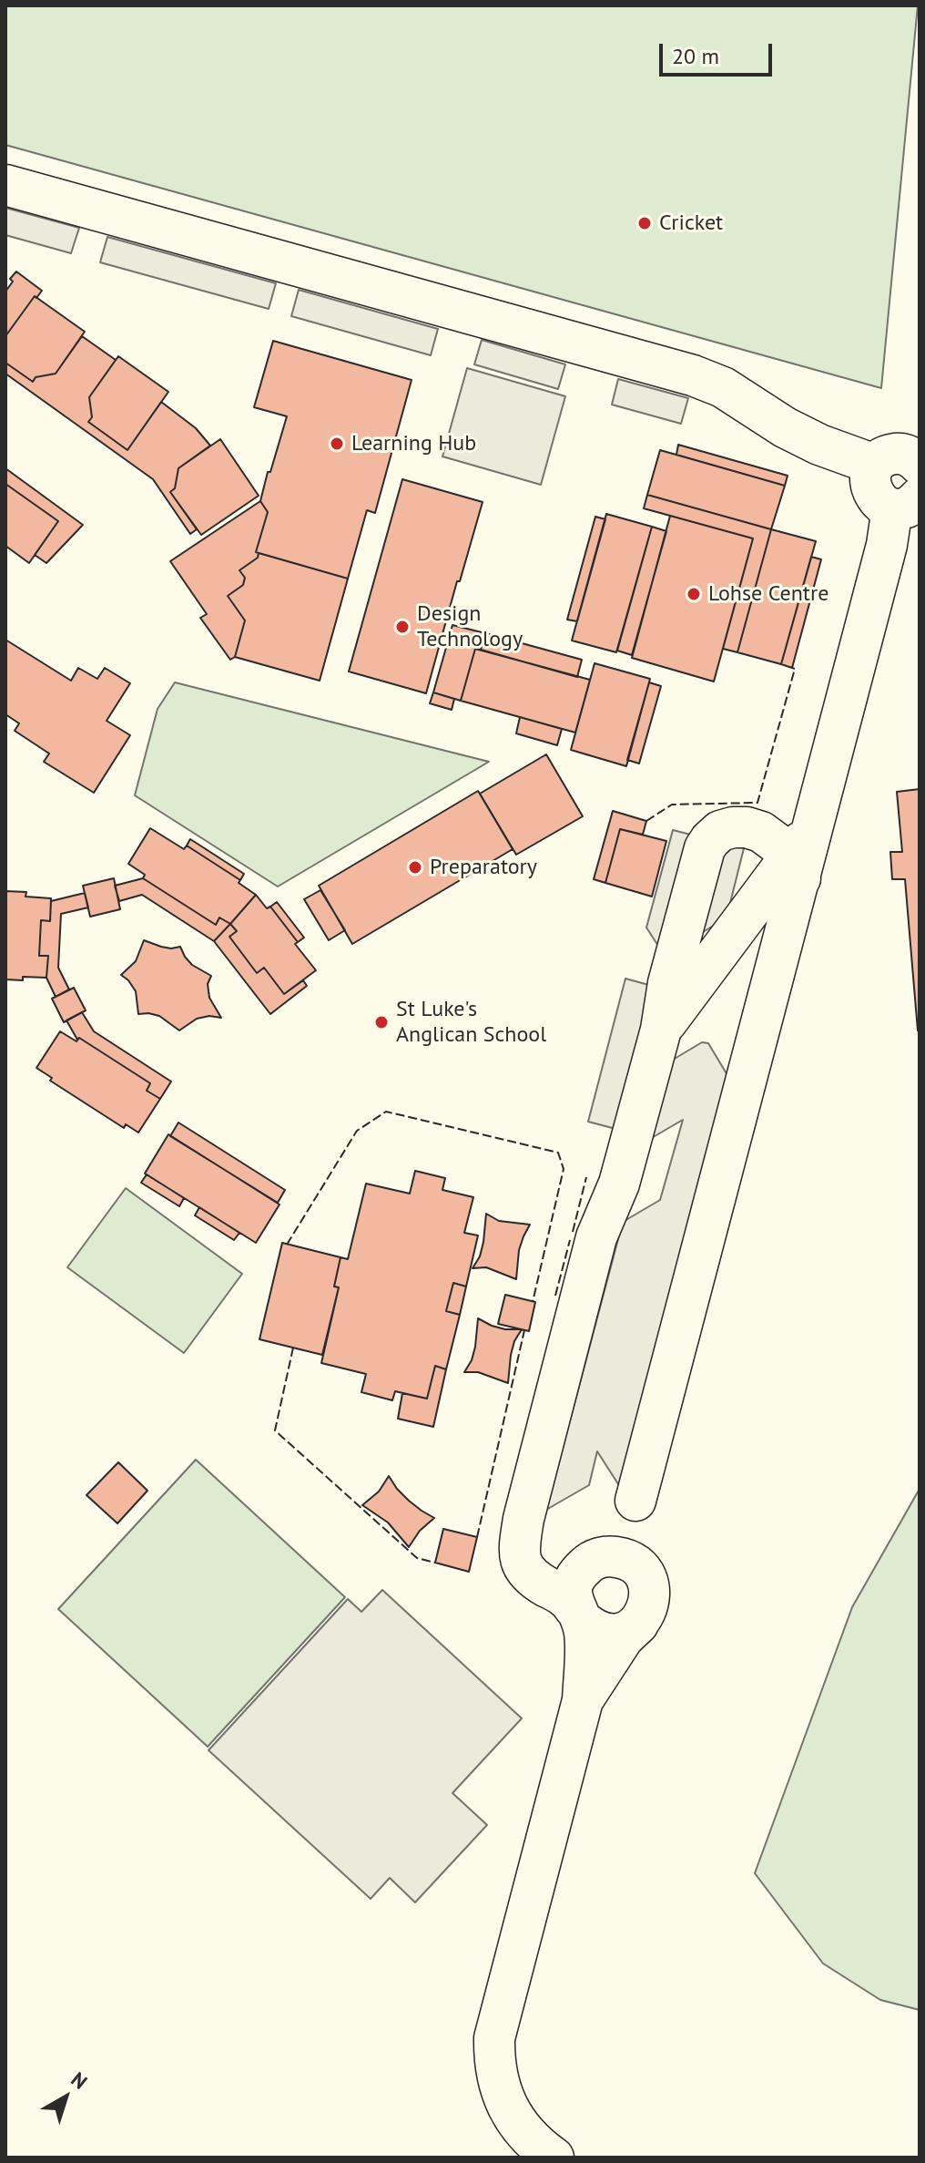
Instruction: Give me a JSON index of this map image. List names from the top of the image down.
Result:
{
  "places": [
    "Cricket",
    "Learning Hub",
    "Lohse Centre",
    "Design Technology",
    "Preparatory",
    "St Luke's Anglican School"
  ],
  "scale_bar": "20 m",
  "north": "top right"
}
